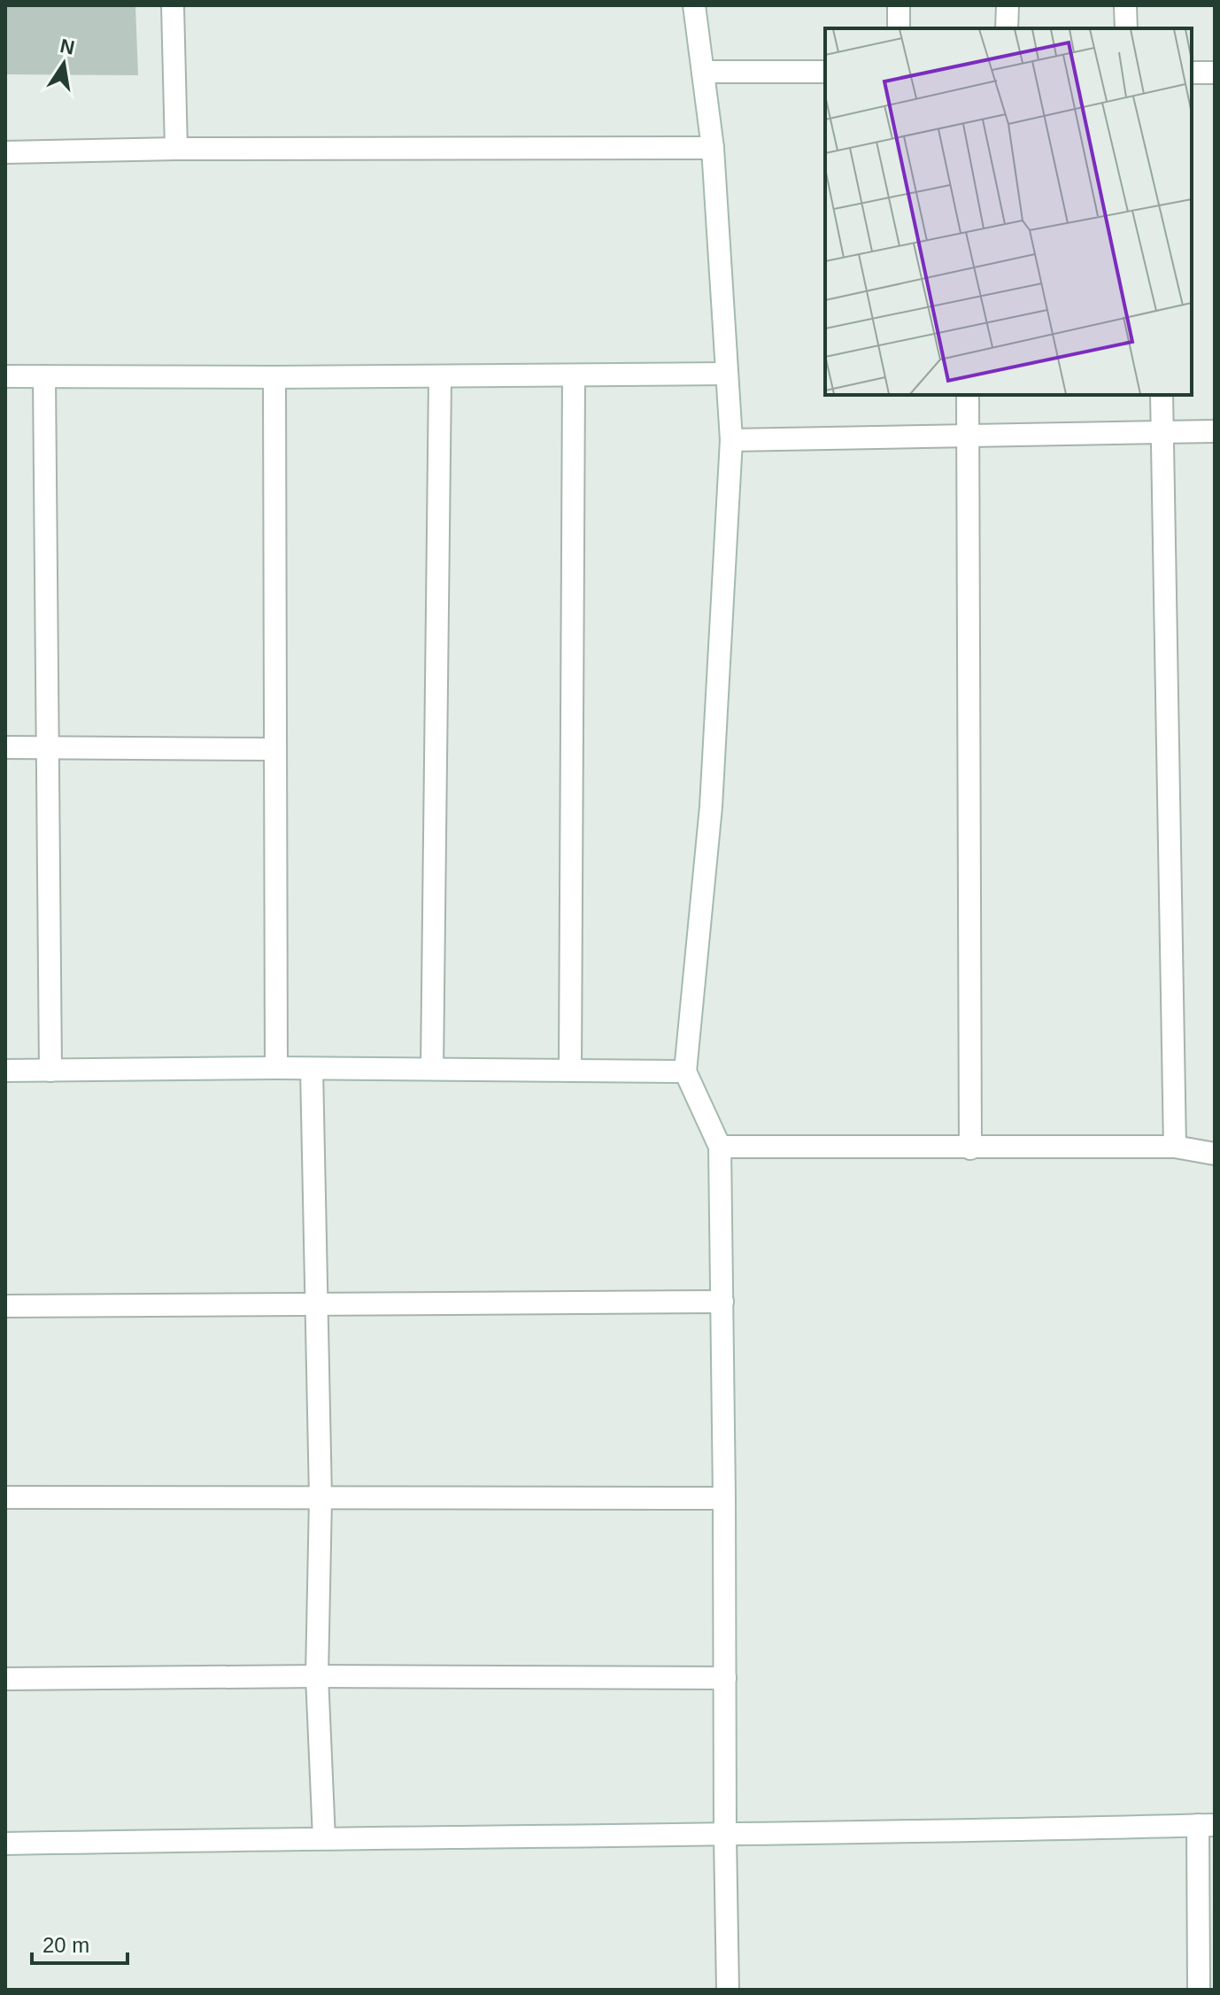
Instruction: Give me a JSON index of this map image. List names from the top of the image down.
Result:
{
  "scale_bar": "20 m",
  "north": "top"
}
